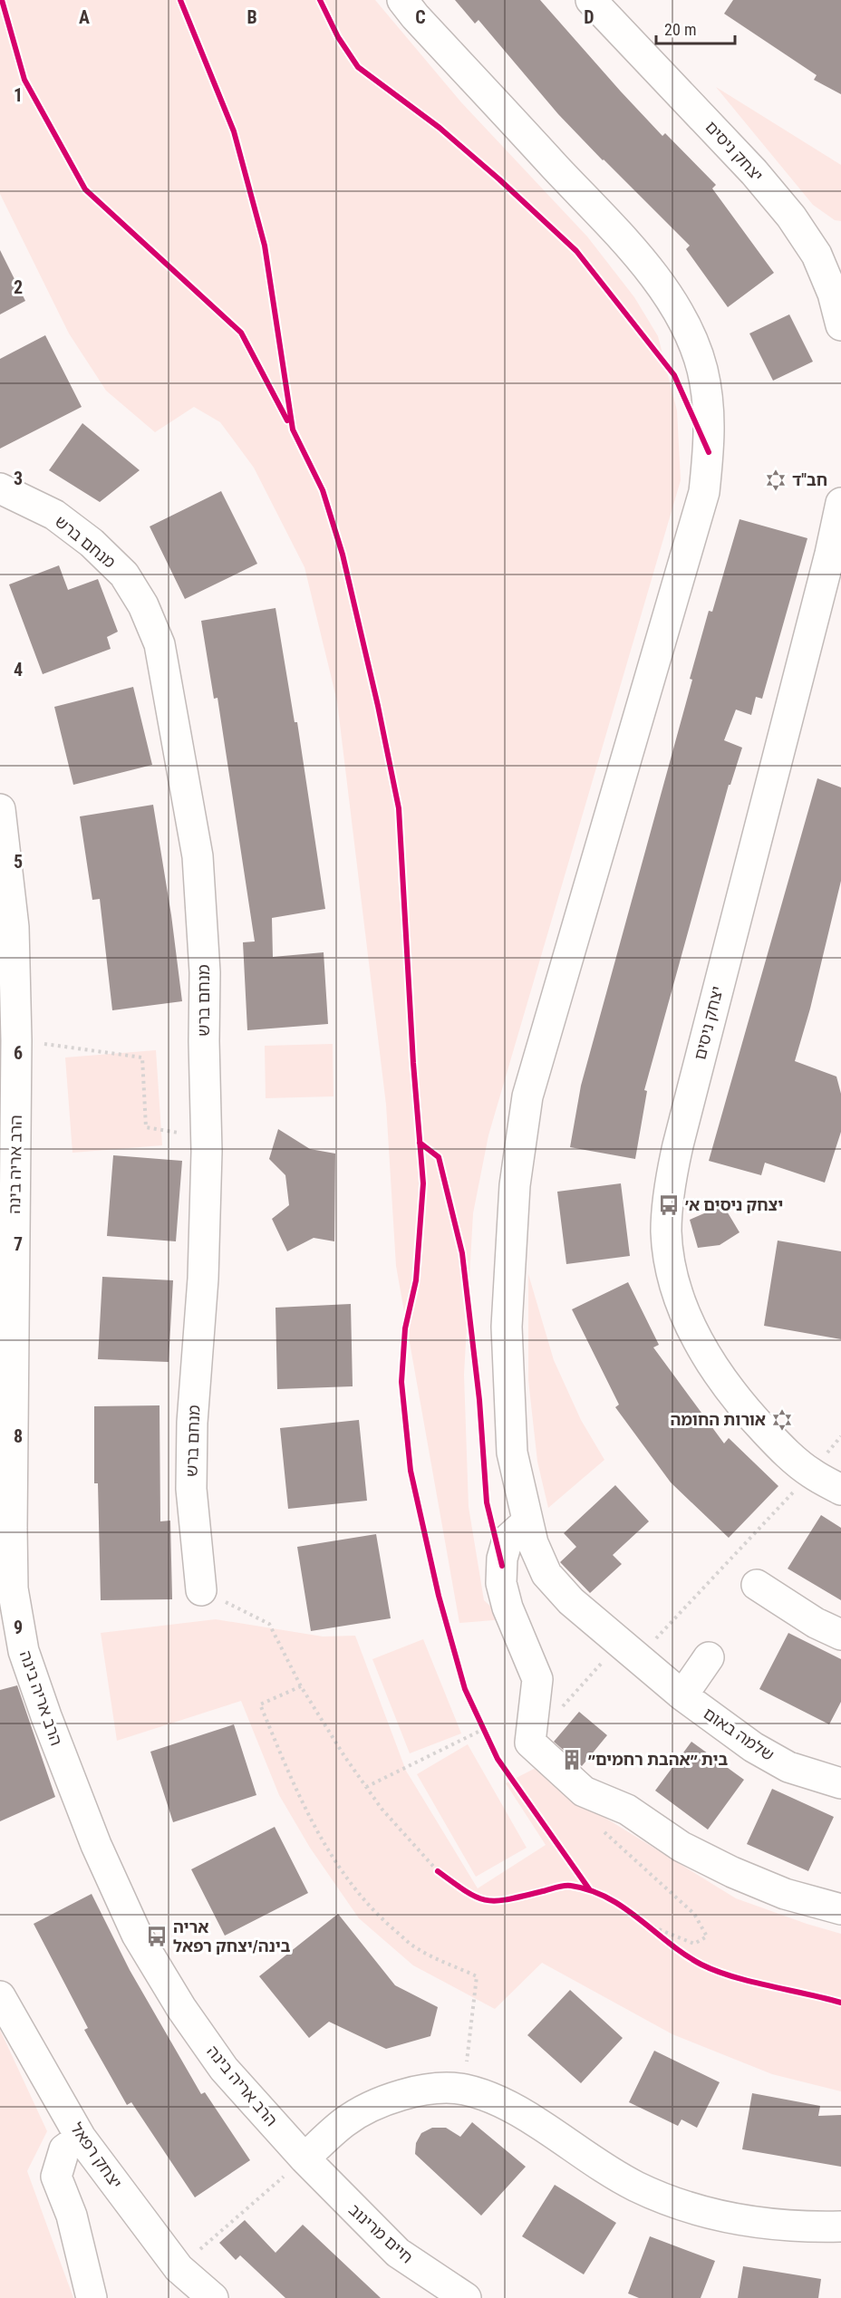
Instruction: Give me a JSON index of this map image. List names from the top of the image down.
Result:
{
  "streets": {
    "street": [
      "יצחק ניסים",
      "מנחם ברש",
      "הרב אריה בינה",
      "שלמה באום",
      "יצחק רפאל",
      "חיים מרינוב"
    ]
  },
  "crossings": [
    ["הרב אריה בינה", "חיים מרינוב"]
  ],
  "places": {
    "synagogue": ["חב\"ד", "אורות החומה"],
    "bus stop": ["יצחק ניסים א׳", "אריה בינה/יצחק רפאל"],
    "building": ["בית ״אהבת רחמים״"]
  },
  "scale_bar": "20 m",
  "grid": {
    "columns": [
      "A",
      "B",
      "C",
      "D"
    ],
    "rows": [
      "1",
      "2",
      "3",
      "4",
      "5",
      "6",
      "7",
      "8",
      "9"
    ]
  }
}
